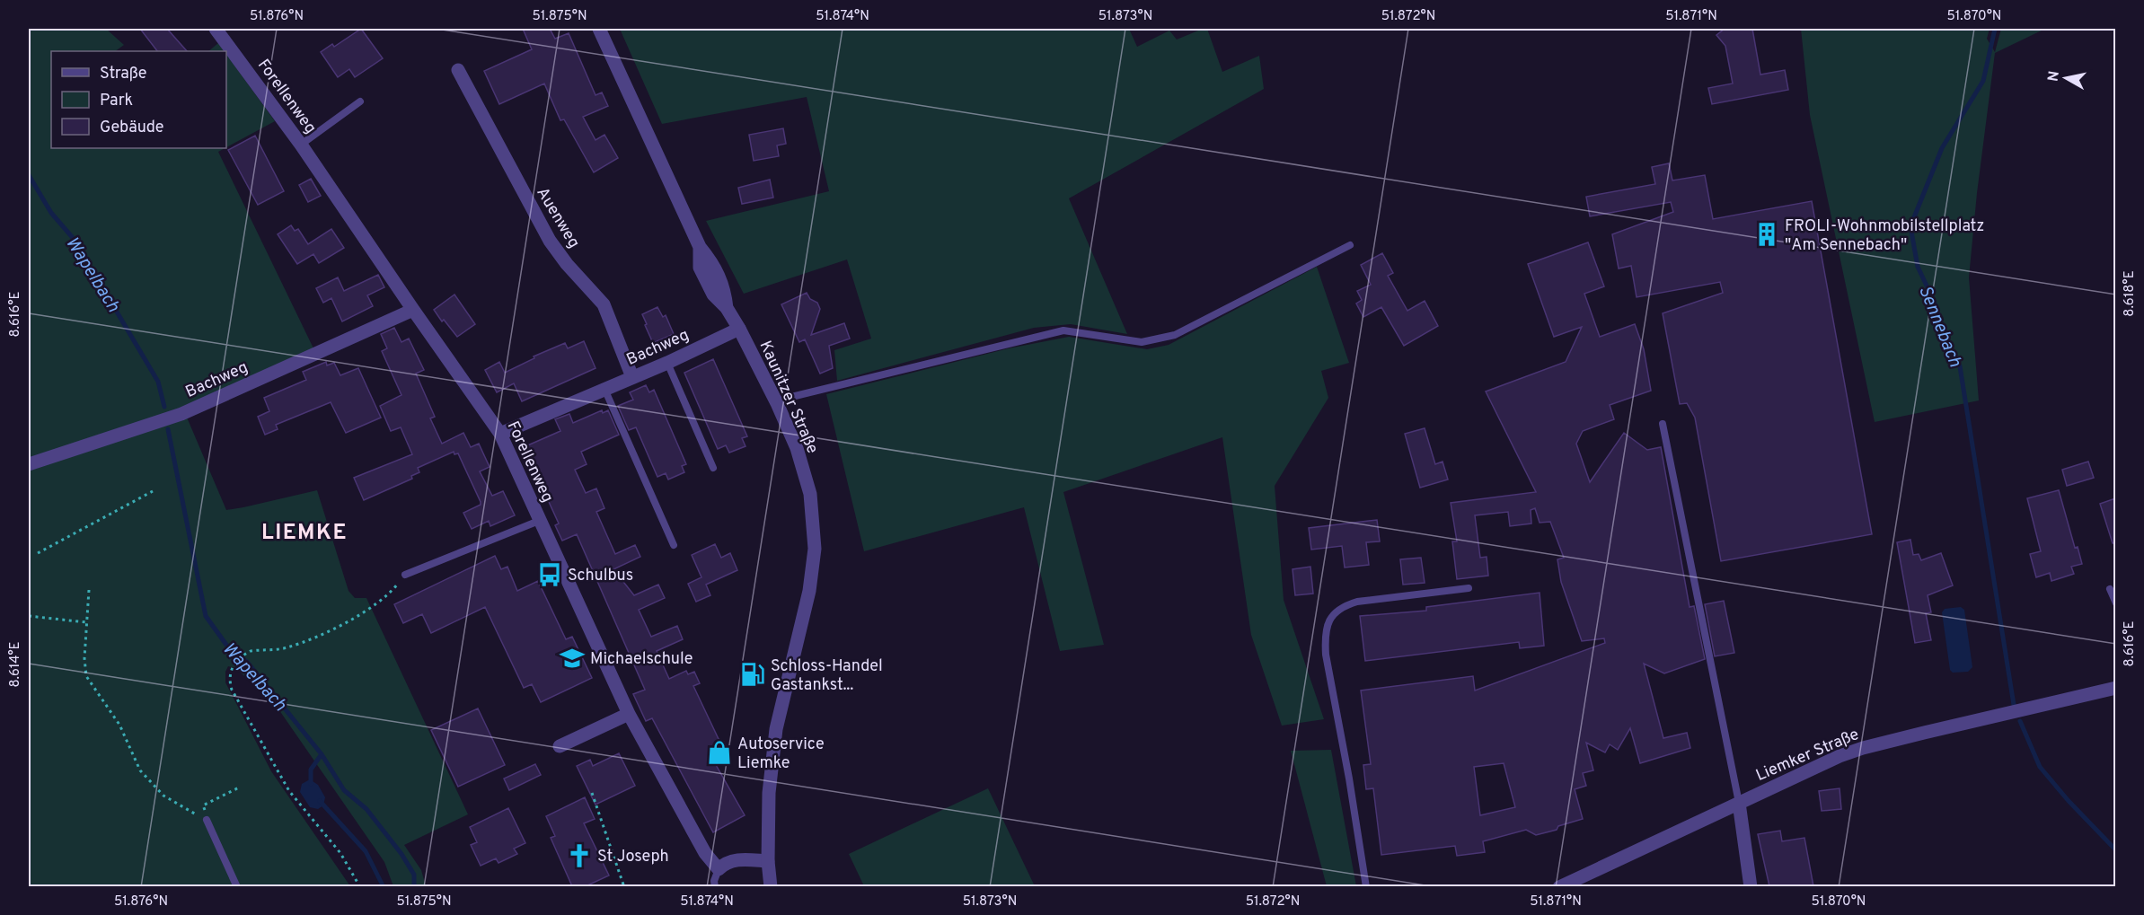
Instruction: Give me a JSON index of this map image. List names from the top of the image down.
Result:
{
  "streets": {
    "street": [
      "Forellenweg",
      "Auenweg",
      "Bachweg",
      "Kaunitzer Straße",
      "Liemker Straße"
    ]
  },
  "crossings": [
    ["Forellenweg", "Bachweg"],
    ["Auenweg", "Bachweg"],
    ["Bachweg", "Kaunitzer Straße"]
  ],
  "districts": ["LIEMKE"],
  "water": ["Wapelbach", "Sennebach"],
  "places": {
    "building": ["FROLI-Wohnmobilstellplatz \"Am Sennebach\""],
    "bus stop": ["Schulbus"],
    "school or university": ["Michaelschule"],
    "fuel station": ["Schloss-Handel Gastankst..."],
    "shop": ["Autoservice Liemke"],
    "church": ["St Joseph"]
  },
  "legend": ["Straße", "Park", "Gebäude"],
  "north": "left",
  "coordinates": [
    "51.876°N",
    "51.875°N",
    "51.874°N",
    "51.873°N",
    "51.872°N",
    "51.871°N",
    "51.870°N",
    "8.618°E",
    "8.616°E",
    "8.614°E"
  ]
}
